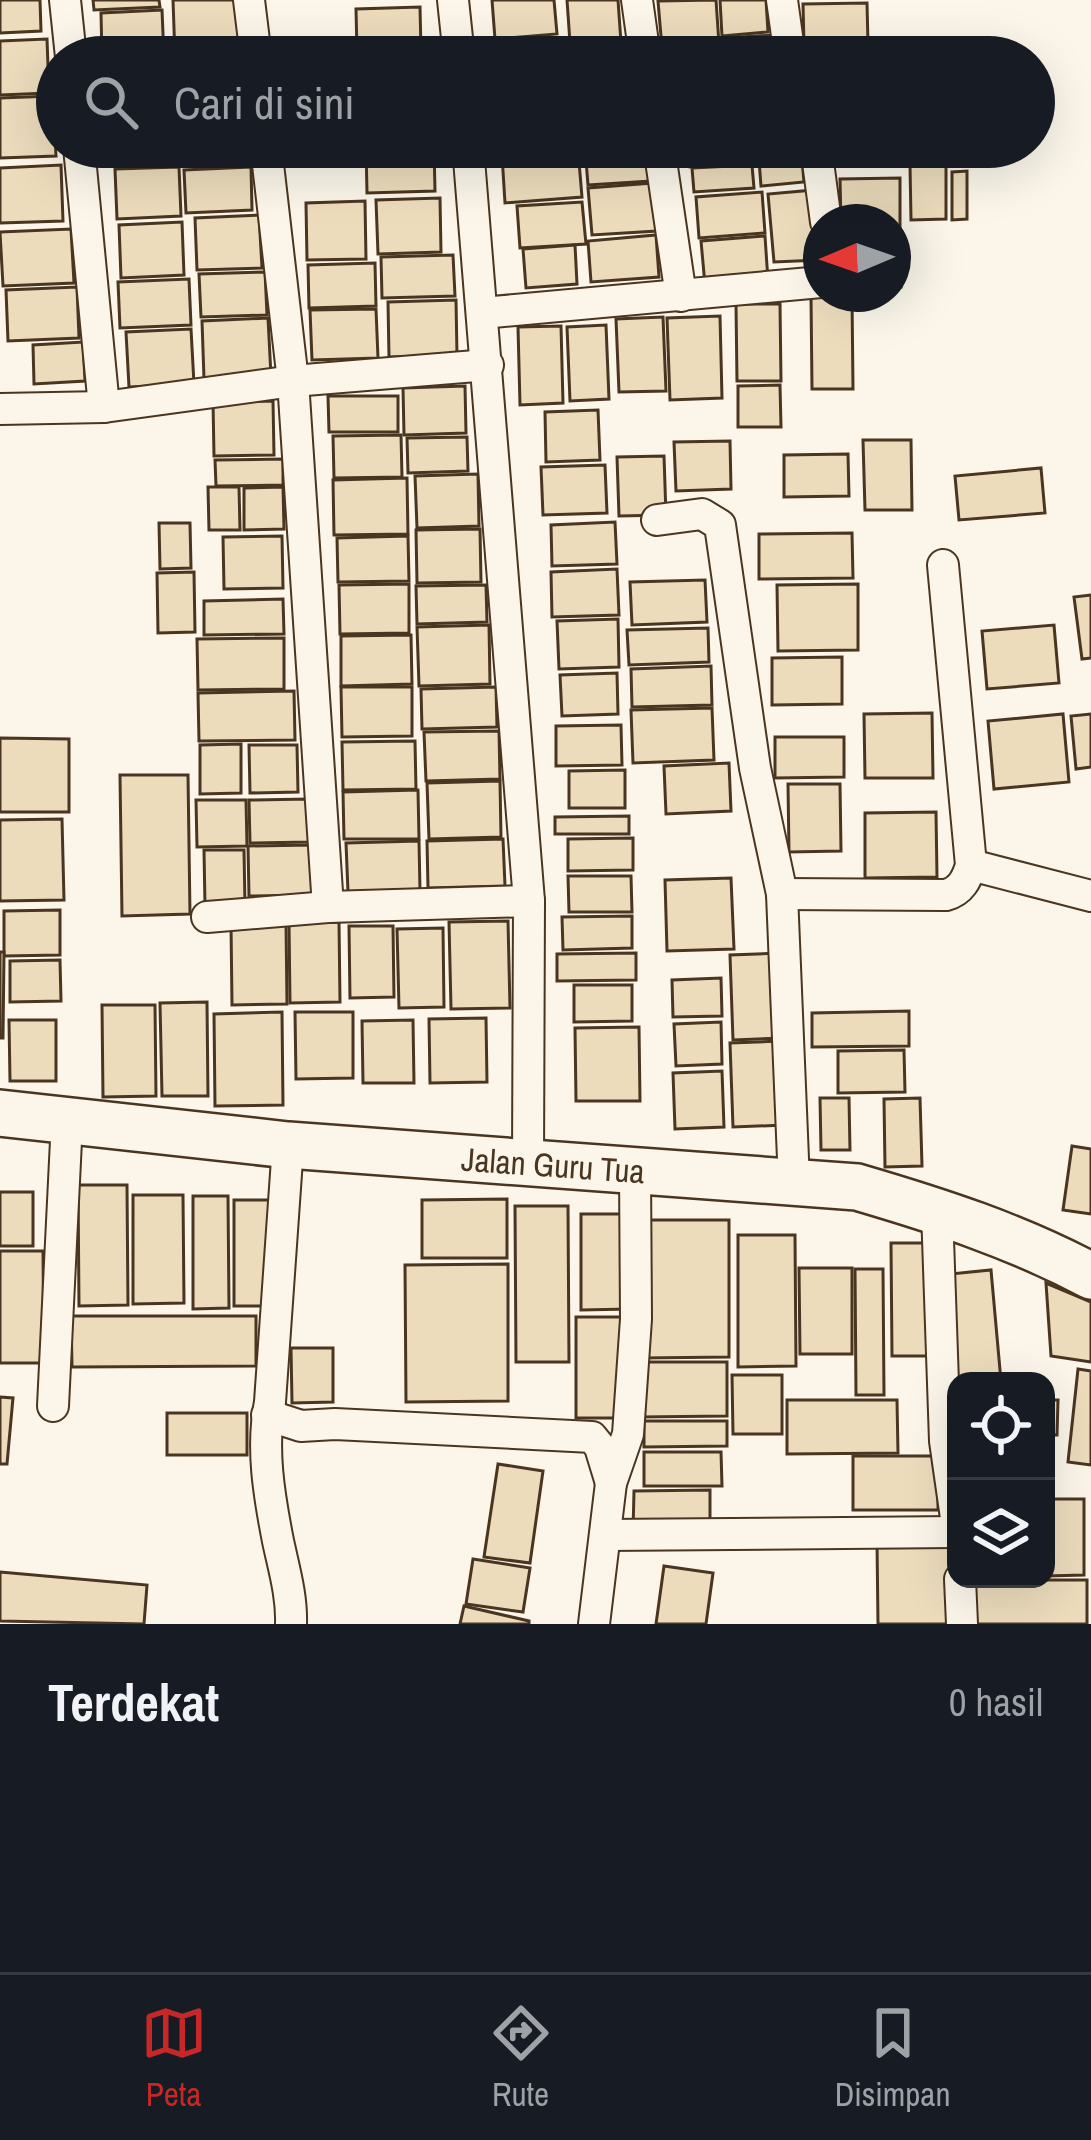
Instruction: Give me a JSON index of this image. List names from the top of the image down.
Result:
{
  "streets": {
    "main road": ["Jalan Guru Tua"]
  },
  "north": "left",
  "page": {
    "search": "Cari di sini",
    "heading": ["Terdekat", "0 hasil"],
    "nav": ["Peta", "Rute", "Disimpan"]
  }
}
